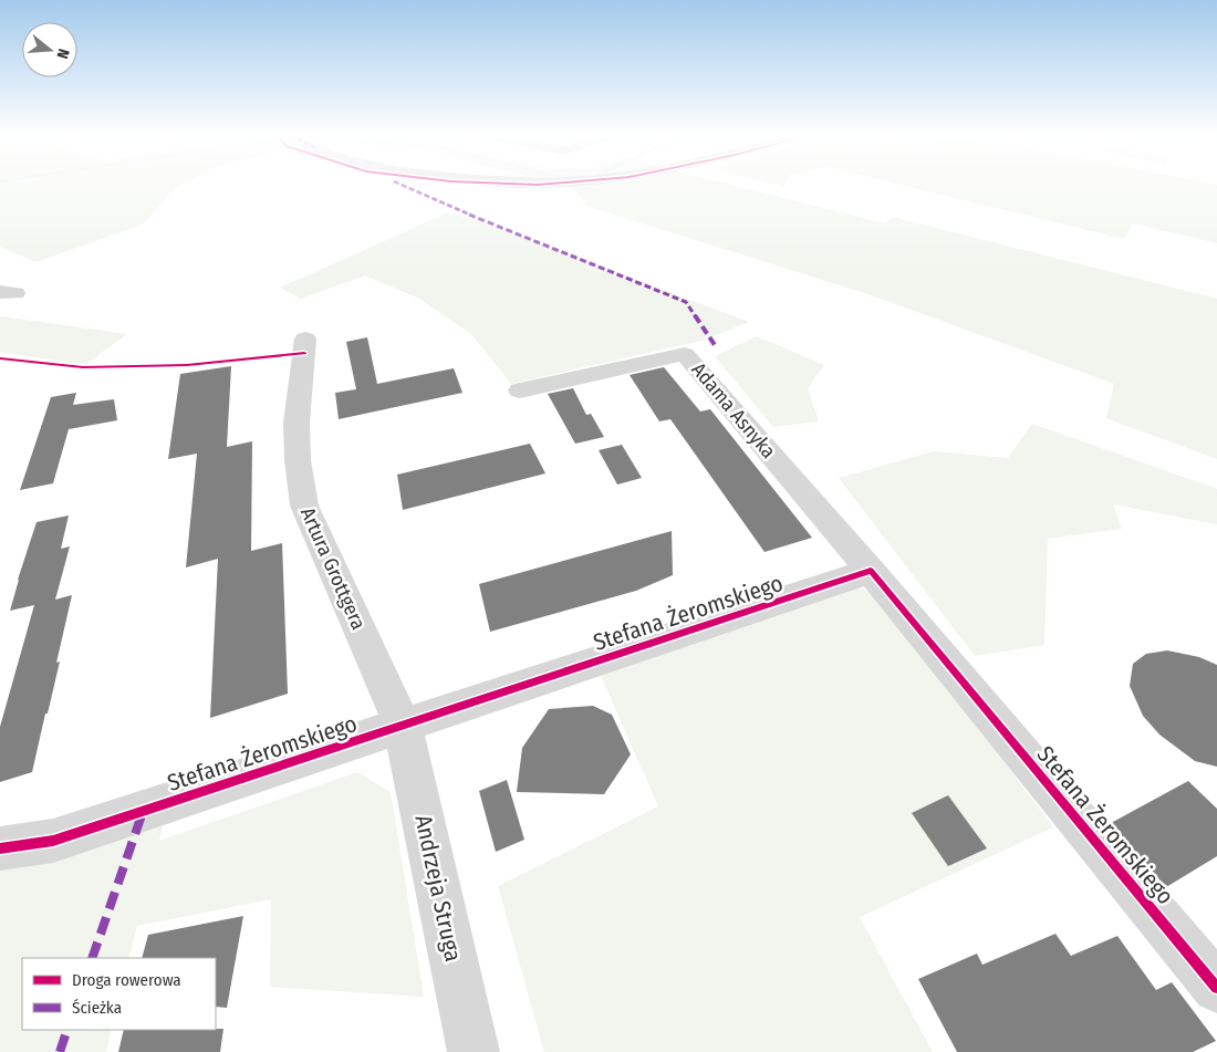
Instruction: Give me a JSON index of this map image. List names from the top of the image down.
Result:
{
  "streets": {
    "street": [
      "Adama Asnyka",
      "Artura Grottgera",
      "Stefana Żeromskiego",
      "Andrzeja Struga"
    ]
  },
  "crossings": [
    ["Adama Asnyka", "Stefana Żeromskiego"],
    ["Artura Grottgera", "Stefana Żeromskiego"],
    ["Artura Grottgera", "Andrzeja Struga"],
    ["Stefana Żeromskiego", "Andrzeja Struga"]
  ],
  "legend": ["Droga rowerowa", "Ścieżka"],
  "north": "right"
}
